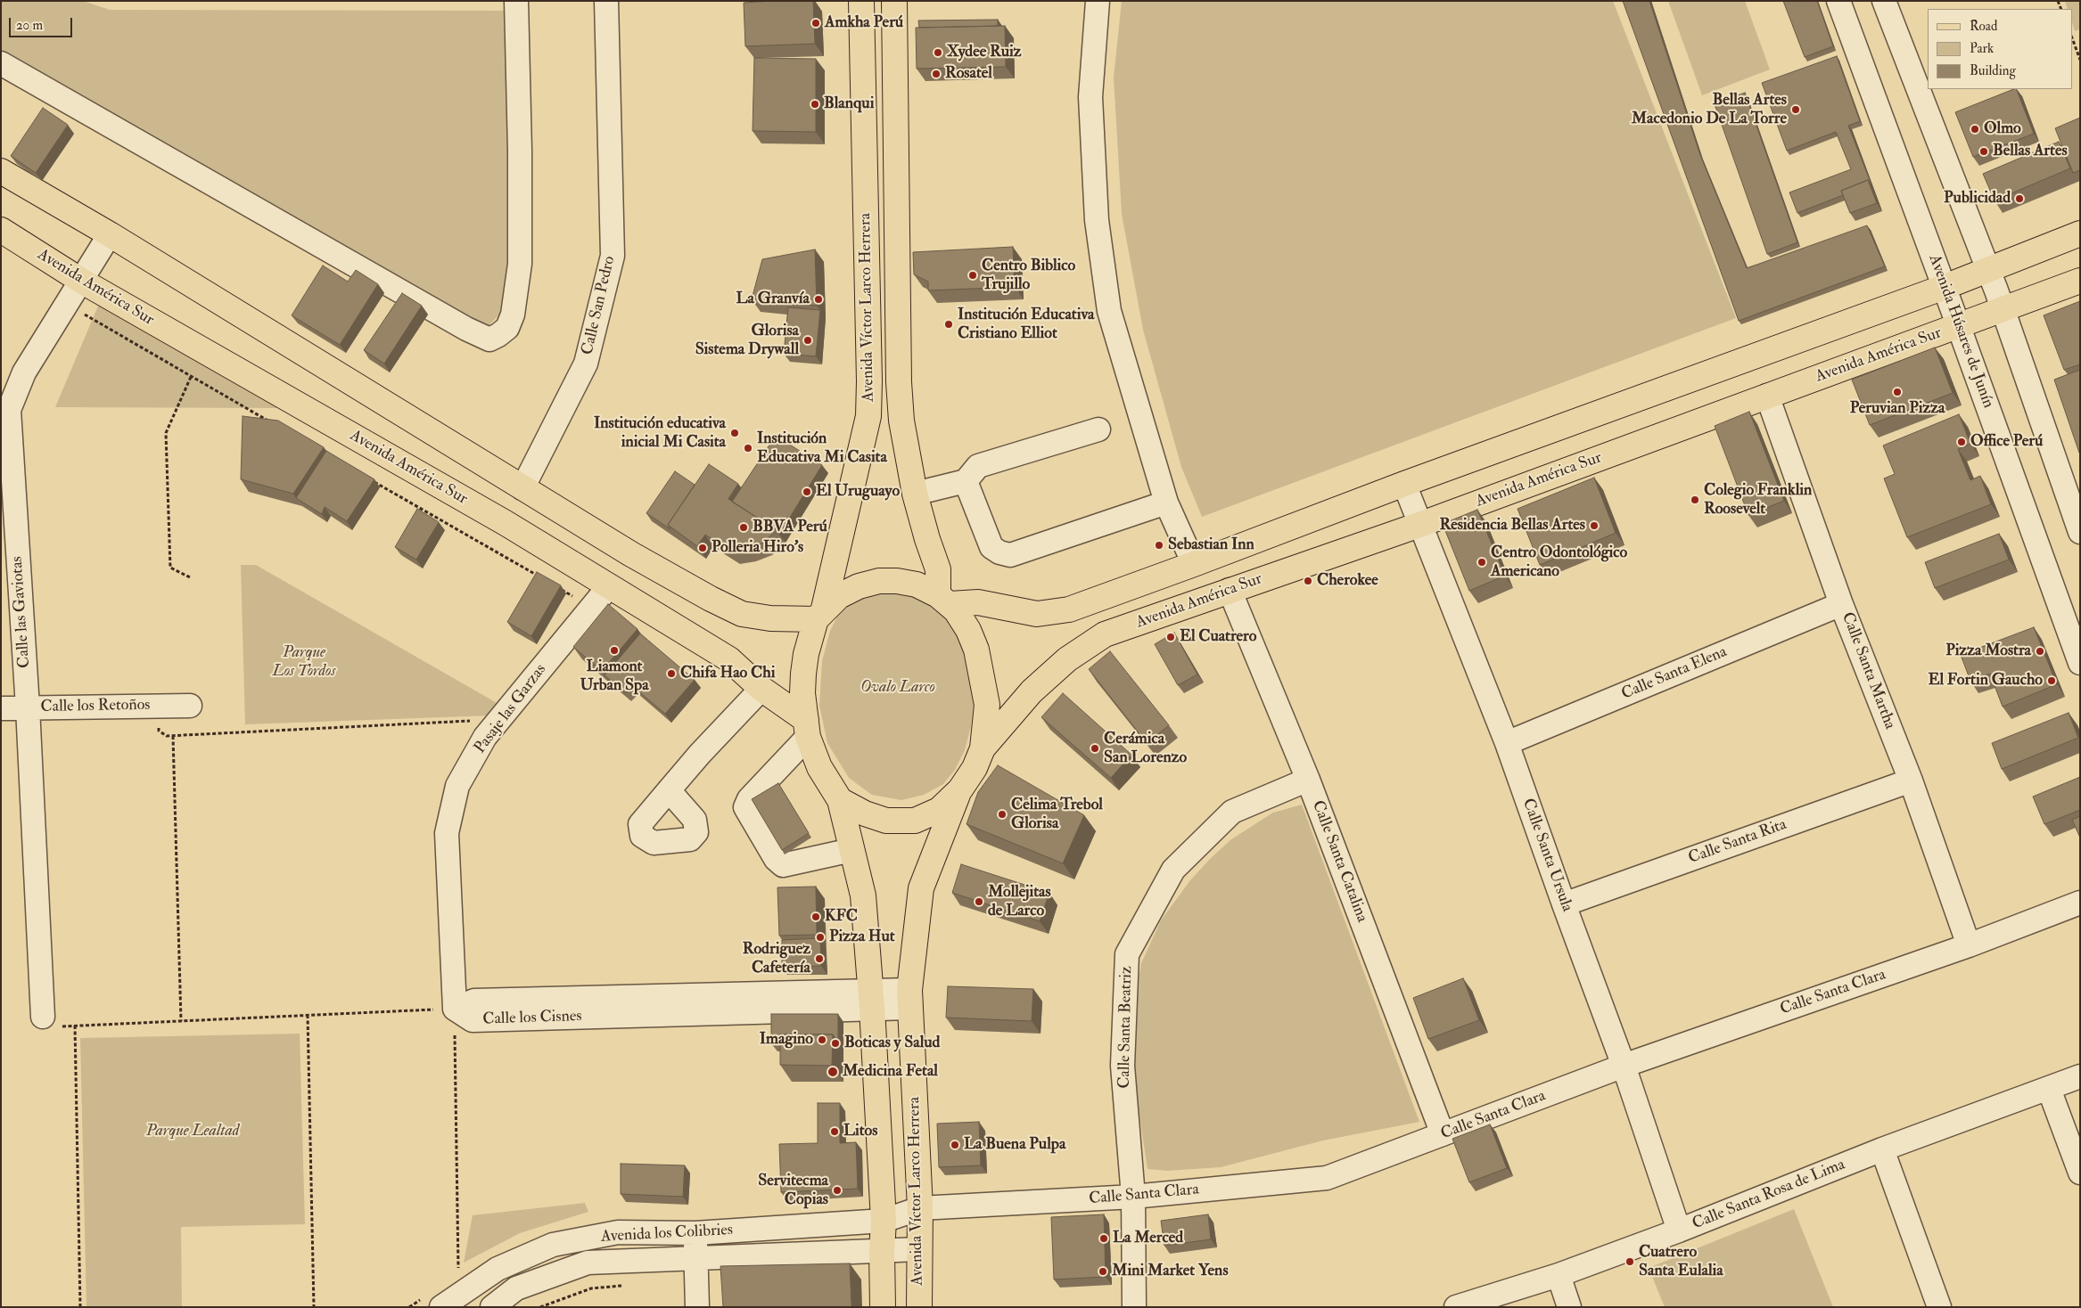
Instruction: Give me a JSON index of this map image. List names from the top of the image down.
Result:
{
  "streets": {
    "main road": ["Avenida América Sur", "Avenida Víctor Larco Herrera"],
    "street": [
      "Calle San Pedro",
      "Avenida Húsares de Junín",
      "Calle las Gaviotas",
      "Calle Santa Martha",
      "Calle Santa Elena",
      "Calle los Retoños",
      "Pasaje las Garzas",
      "Calle Santa Rita",
      "Calle Santa Ursula",
      "Calle Santa Catalina",
      "Calle Santa Clara",
      "Calle los Cisnes",
      "Calle Santa Beatriz",
      "Calle Santa Rosa de Lima",
      "Avenida los Colibries"
    ]
  },
  "crossings": [
    ["Avenida América Sur", "Avenida Víctor Larco Herrera"],
    ["Avenida América Sur", "Avenida Húsares de Junín"],
    ["Avenida América Sur", "Calle las Gaviotas"],
    ["Avenida América Sur", "Calle Santa Martha"],
    ["Avenida América Sur", "Pasaje las Garzas"],
    ["Avenida América Sur", "Calle Santa Ursula"],
    ["Avenida América Sur", "Calle Santa Catalina"],
    ["Avenida Víctor Larco Herrera", "Calle Santa Clara"],
    ["Avenida Víctor Larco Herrera", "Calle los Cisnes"],
    ["Avenida Víctor Larco Herrera", "Avenida los Colibries"],
    ["Calle las Gaviotas", "Calle los Retoños"],
    ["Calle Santa Martha", "Calle Santa Elena"],
    ["Calle Santa Martha", "Calle Santa Rita"],
    ["Calle Santa Martha", "Calle Santa Clara"],
    ["Calle Santa Elena", "Calle Santa Ursula"],
    ["Pasaje las Garzas", "Calle los Cisnes"],
    ["Calle Santa Rita", "Calle Santa Ursula"],
    ["Calle Santa Ursula", "Calle Santa Clara"],
    ["Calle Santa Ursula", "Calle Santa Rosa de Lima"],
    ["Calle Santa Catalina", "Calle Santa Clara"],
    ["Calle Santa Catalina", "Calle Santa Beatriz"],
    ["Calle Santa Clara", "Calle Santa Beatriz"],
    ["Calle Santa Clara", "Avenida los Colibries"]
  ],
  "parks": ["Parque Los Tordos", "Ovalo Larco", "Parque Lealtad"],
  "places": [
    "Amkha Perú",
    "Xydee Ruiz",
    "Rosatel",
    "Blanqui",
    "Bellas Artes Macedonio De La Torre",
    "Olmo",
    "Bellas Artes",
    "Publicidad",
    "Centro Biblico Trujillo",
    "La Granvía",
    "Institución Educativa Cristiano Elliot",
    "Glorisa Sistema Drywall",
    "Peruvian Pizza",
    "Institución educativa inicial Mi Casita",
    "Office Perú",
    "Institución Educativa Mi Casita",
    "El Uruguayo",
    "Colegio Franklin Roosevelt",
    "Residencia Bellas Artes",
    "BBVA Perú",
    "Sebastian Inn",
    "Polleria Hiro's",
    "Centro Odontológico Americano",
    "Cherokee",
    "El Cuatrero",
    "Liamont Urban Spa",
    "Pizza Mostra",
    "Chifa Hao Chi",
    "El Fortin Gaucho",
    "Cerámica San Lorenzo",
    "Celima Trebol Glorisa",
    "Mollejitas de Larco",
    "KFC",
    "Pizza Hut",
    "Rodriguez Cafetería",
    "Imagino",
    "Boticas y Salud",
    "Medicina Fetal",
    "Litos",
    "La Buena Pulpa",
    "Servitecma Copias",
    "La Merced",
    "Cuatrero Santa Eulalia",
    "Mini Market Yens"
  ],
  "legend": ["Road", "Park", "Building"],
  "scale_bar": "20 m"
}
